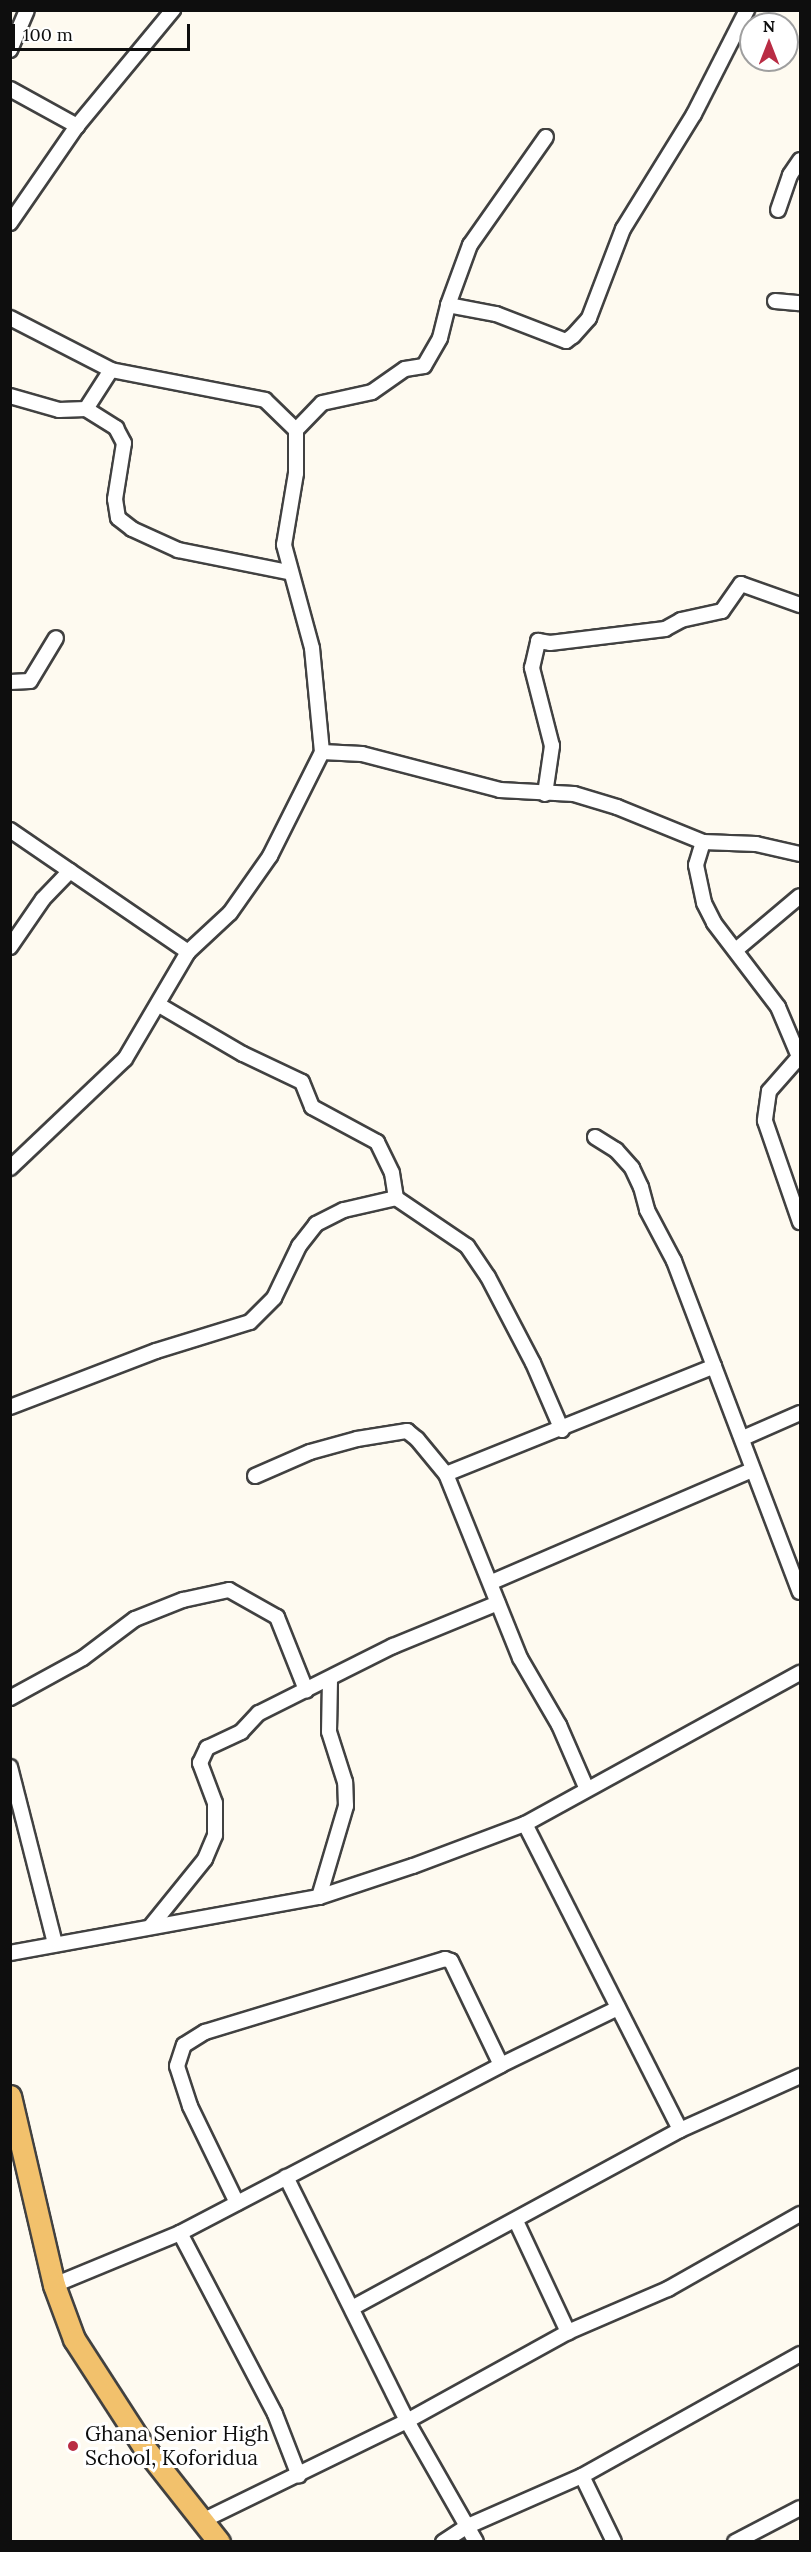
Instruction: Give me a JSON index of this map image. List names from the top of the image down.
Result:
{
  "places": ["Ghana Senior High School, Koforidua"],
  "scale_bar": "100 m",
  "north": "top"
}
